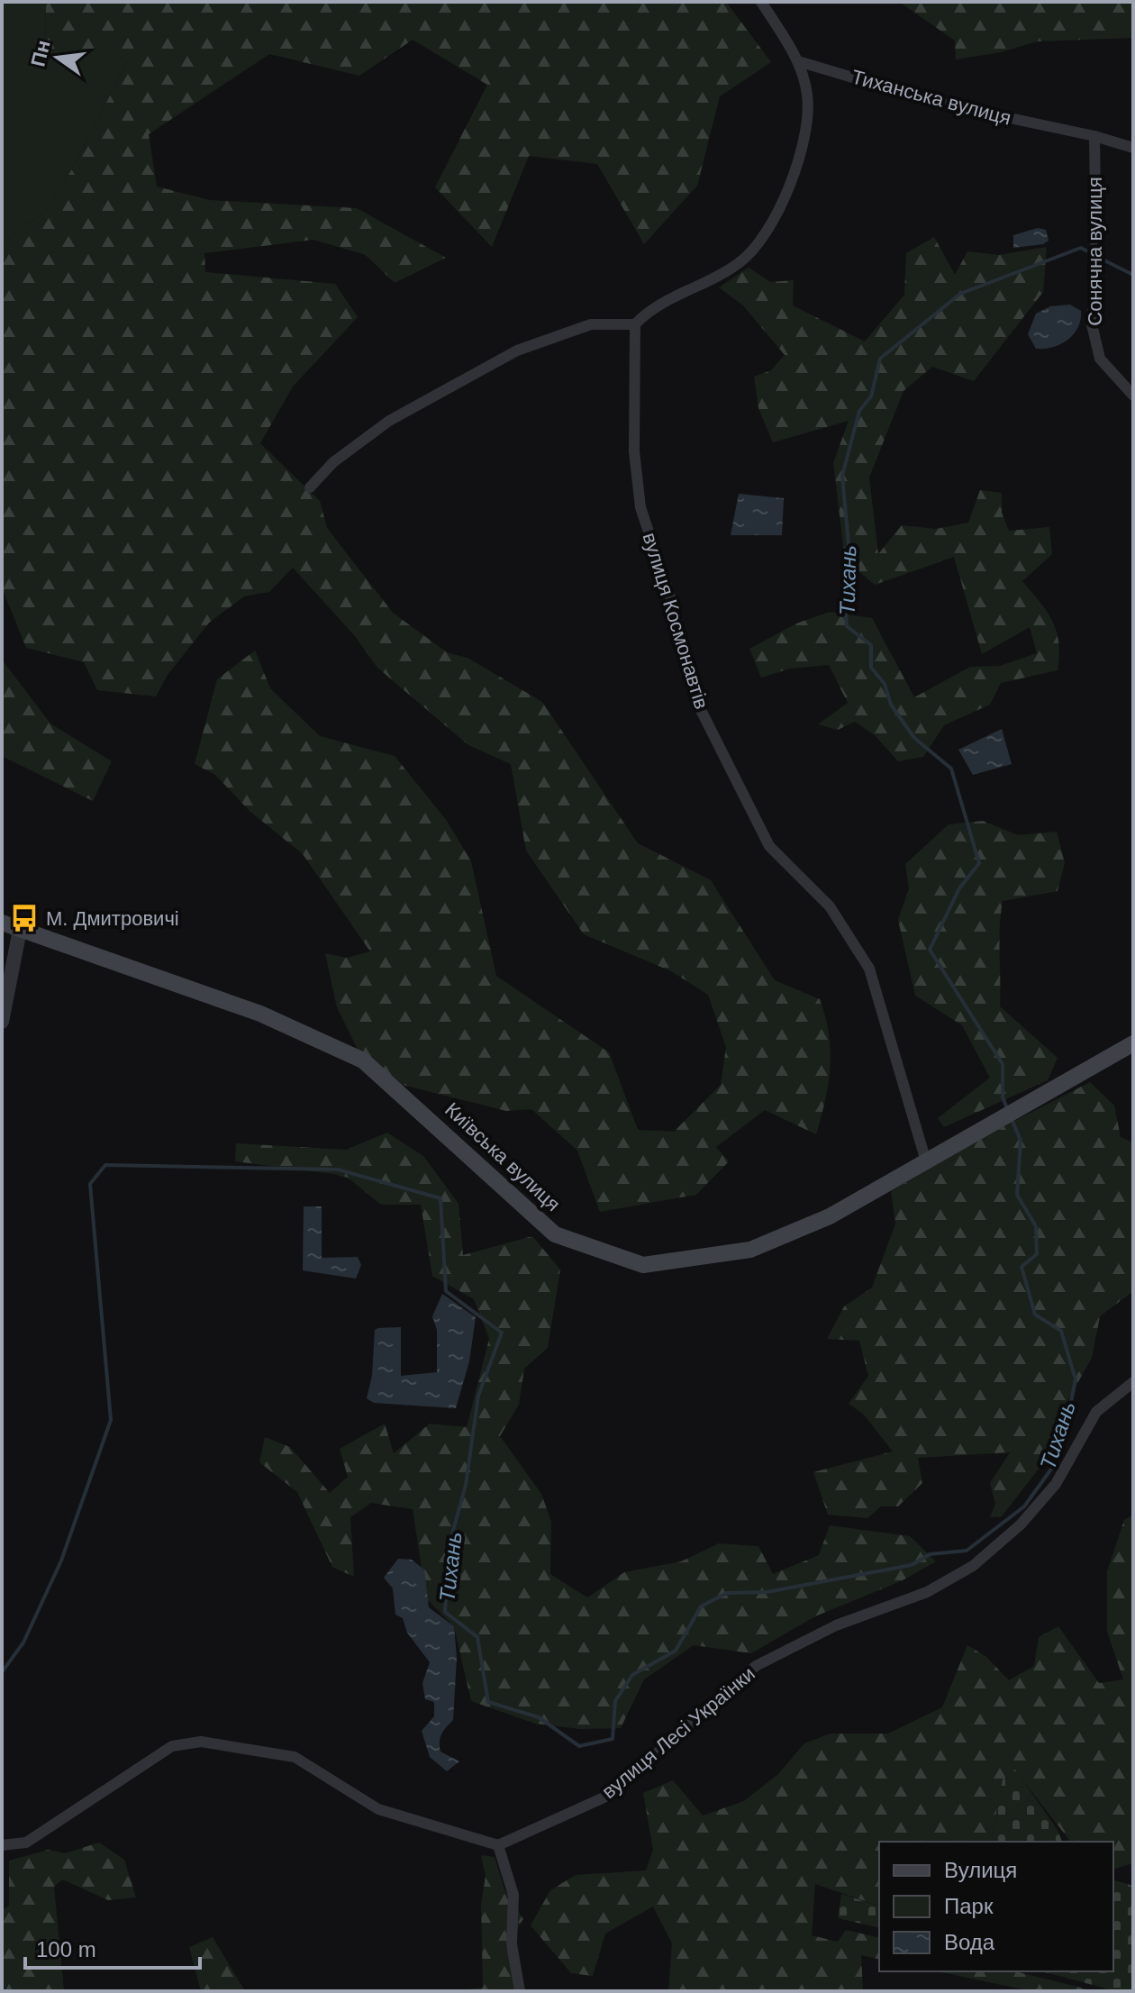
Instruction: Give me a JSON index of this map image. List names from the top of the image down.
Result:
{
  "streets": {
    "main road": ["Київська вулиця"],
    "street": [
      "Тиханська вулиця",
      "Сонячна вулиця",
      "вулиця Космонавтів",
      "вулиця Лесі Українки"
    ]
  },
  "crossings": [
    ["Тиханська вулиця", "Сонячна вулиця"],
    ["вулиця Космонавтів", "Київська вулиця"]
  ],
  "water": ["Тихань"],
  "places": {
    "bus stop": ["М. Дмитровичі"]
  },
  "legend": ["Вулиця", "Парк", "Вода"],
  "scale_bar": "100 m",
  "north": "left"
}
